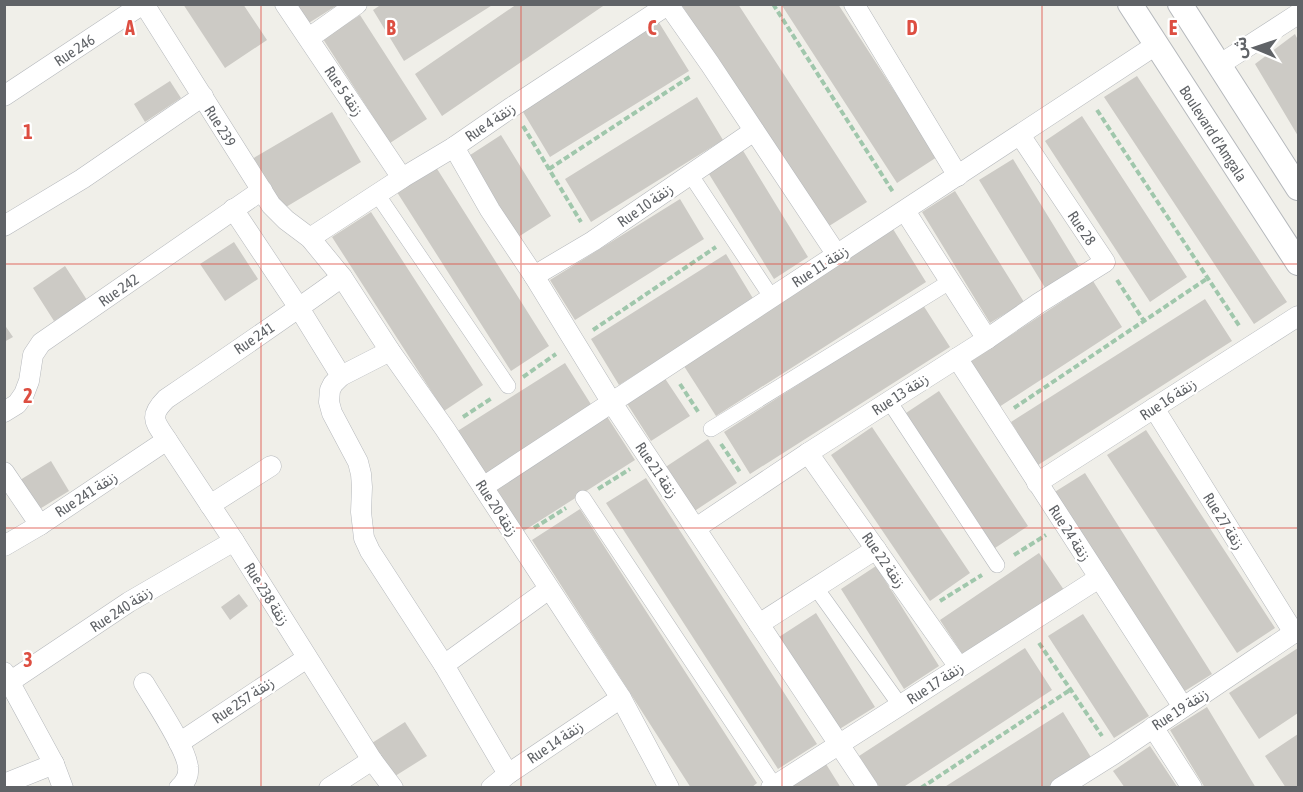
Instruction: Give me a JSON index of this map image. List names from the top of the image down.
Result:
{
  "streets": {
    "street": [
      "Rue 246",
      "Rue 5 زنقة",
      "Rue 4 زنقة",
      "Rue 239",
      "Boulevard d'Amgala",
      "Rue 10 زنقة",
      "Rue 28",
      "Rue 11 زنقة",
      "Rue 242",
      "Rue 241",
      "Rue 13 زنقة",
      "Rue 16 زنقة",
      "Rue 21 زنقة",
      "Rue 241 زنقة",
      "Rue 20 زنقة",
      "Rue 27 زنقة",
      "Rue 24 زنقة",
      "Rue 22 زنقة",
      "Rue 238 زنقة",
      "Rue 240 زنقة",
      "Rue 17 زنقة",
      "Rue 257 زنقة",
      "Rue 19 زنقة",
      "Rue 14 زنقة"
    ]
  },
  "crossings": [
    ["Rue 246", "Rue 239"],
    ["Rue 5 زنقة", "Rue 4 زنقة"],
    ["Rue 4 زنقة", "Rue 239"],
    ["Rue 4 زنقة", "Rue 21 زنقة"],
    ["Rue 4 زنقة", "Rue 20 زنقة"],
    ["Rue 239", "Rue 242"],
    ["Rue 239", "Rue 20 زنقة"],
    ["Boulevard d'Amgala", "Rue 11 زنقة"],
    ["Rue 10 زنقة", "Rue 21 زنقة"],
    ["Rue 28", "Rue 11 زنقة"],
    ["Rue 28", "Rue 13 زنقة"],
    ["Rue 11 زنقة", "Rue 21 زنقة"],
    ["Rue 11 زنقة", "Rue 20 زنقة"],
    ["Rue 241", "Rue 20 زنقة"],
    ["Rue 241", "Rue 238 زنقة"],
    ["Rue 13 زنقة", "Rue 21 زنقة"],
    ["Rue 13 زنقة", "Rue 24 زنقة"],
    ["Rue 13 زنقة", "Rue 22 زنقة"],
    ["Rue 16 زنقة", "Rue 27 زنقة"],
    ["Rue 16 زنقة", "Rue 24 زنقة"],
    ["Rue 21 زنقة", "Rue 17 زنقة"],
    ["Rue 241 زنقة", "Rue 238 زنقة"],
    ["Rue 20 زنقة", "Rue 14 زنقة"],
    ["Rue 27 زنقة", "Rue 19 زنقة"],
    ["Rue 24 زنقة", "Rue 17 زنقة"],
    ["Rue 24 زنقة", "Rue 19 زنقة"],
    ["Rue 22 زنقة", "Rue 17 زنقة"],
    ["Rue 238 زنقة", "Rue 240 زنقة"],
    ["Rue 238 زنقة", "Rue 257 زنقة"]
  ],
  "north": "left",
  "grid": {
    "columns": [
      "A",
      "B",
      "C",
      "D",
      "E"
    ],
    "rows": ["1", "2", "3"]
  }
}
